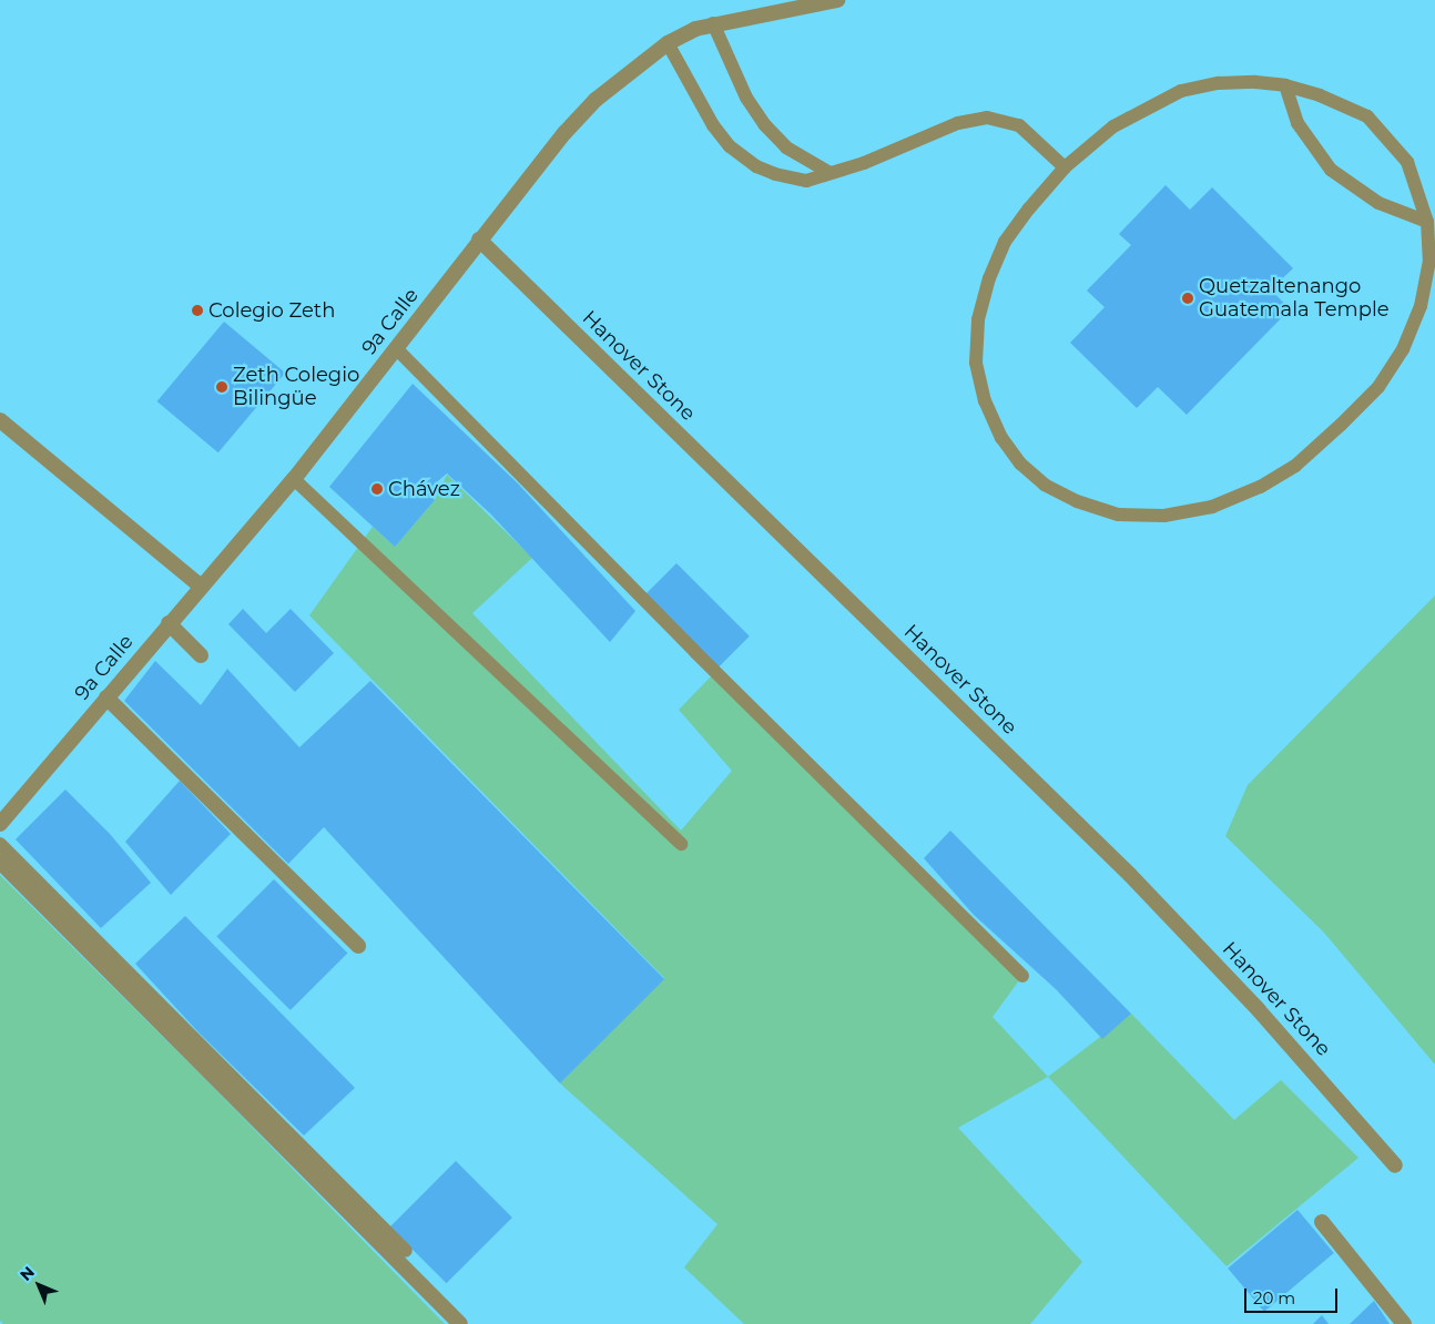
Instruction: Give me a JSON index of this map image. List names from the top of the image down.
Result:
{
  "streets": {
    "street": ["9a Calle", "Hanover Stone"]
  },
  "crossings": [
    ["9a Calle", "Hanover Stone"]
  ],
  "places": [
    "Quetzaltenango Guatemala Temple",
    "Colegio Zeth",
    "Zeth Colegio Bilingüe",
    "Chávez"
  ],
  "scale_bar": "20 m",
  "north": "top left"
}
